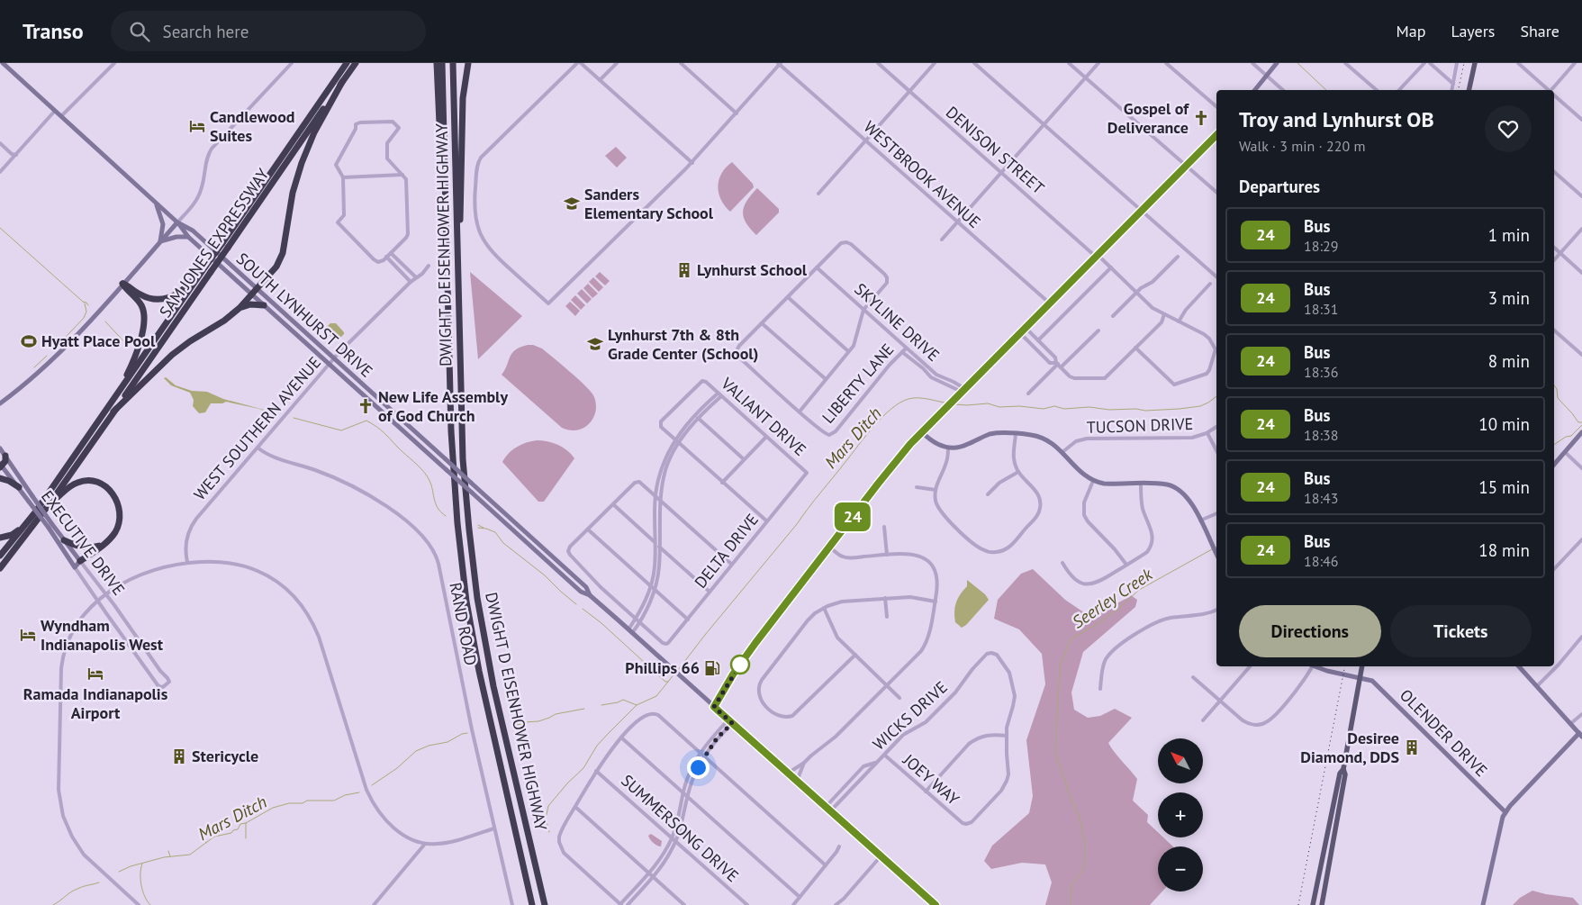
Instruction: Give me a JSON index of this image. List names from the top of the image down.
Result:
{
  "streets": {
    "highway": ["SAM JONES EXPRESSWAY", "DWIGHT D EISENHOWER HIGHWAY"],
    "main road": ["SOUTH LYNHURST DRIVE", "EXECUTIVE DRIVE", "OLENDER DRIVE"],
    "street": [
      "DENISON STREET",
      "WESTBROOK AVENUE",
      "SKYLINE DRIVE",
      "LIBERTY LANE",
      "VALIANT DRIVE",
      "TUCSON DRIVE",
      "WEST SOUTHERN AVENUE",
      "DELTA DRIVE",
      "RAND ROAD",
      "WICKS DRIVE",
      "JOEY WAY",
      "SUMMERSONG DRIVE"
    ]
  },
  "crossings": [
    ["SOUTH LYNHURST DRIVE", "WEST SOUTHERN AVENUE"],
    ["SOUTH LYNHURST DRIVE", "WICKS DRIVE"],
    ["SKYLINE DRIVE", "LIBERTY LANE"],
    ["VALIANT DRIVE", "DELTA DRIVE"],
    ["WEST SOUTHERN AVENUE", "RAND ROAD"],
    ["WICKS DRIVE", "JOEY WAY"]
  ],
  "water": ["Mars Ditch", "Seerley Creek"],
  "places": {
    "church": ["Gospel of Deliverance", "New Life Assembly of God Church"],
    "hotel": ["Candlewood Suites", "Wyndham Indianapolis West", "Ramada Indianapolis Airport"],
    "school or university": ["Sanders Elementary School", "Lynhurst 7th & 8th Grade Center (School)"],
    "building": ["Lynhurst School", "Desiree Diamond, DDS", "Stericycle"],
    "sports": ["Hyatt Place Pool"],
    "fuel station": ["Phillips 66"]
  },
  "lines": ["bus line 24"],
  "north": "top left",
  "page": {
    "header": "Transo",
    "search": "Search here",
    "nav": ["Map", "Layers", "Share"],
    "on_map": "24",
    "heading": [
      ["Troy and Lynhurst OB", "Walk · 3 min · 220 m"],
      "Departures"
    ],
    "list": [
      {
        "mark": "24",
        "name": "Bus",
        "note": "18:29",
        "value": "1 min"
      },
      {
        "mark": "24",
        "name": "Bus",
        "note": "18:31",
        "value": "3 min"
      },
      {
        "mark": "24",
        "name": "Bus",
        "note": "18:36",
        "value": "8 min"
      },
      {
        "mark": "24",
        "name": "Bus",
        "note": "18:38",
        "value": "10 min"
      },
      {
        "mark": "24",
        "name": "Bus",
        "note": "18:43",
        "value": "15 min"
      },
      {
        "mark": "24",
        "name": "Bus",
        "note": "18:46",
        "value": "18 min"
      }
    ],
    "buttons": ["Directions", "Tickets"],
    "map_buttons": ["+", "−"]
  }
}
